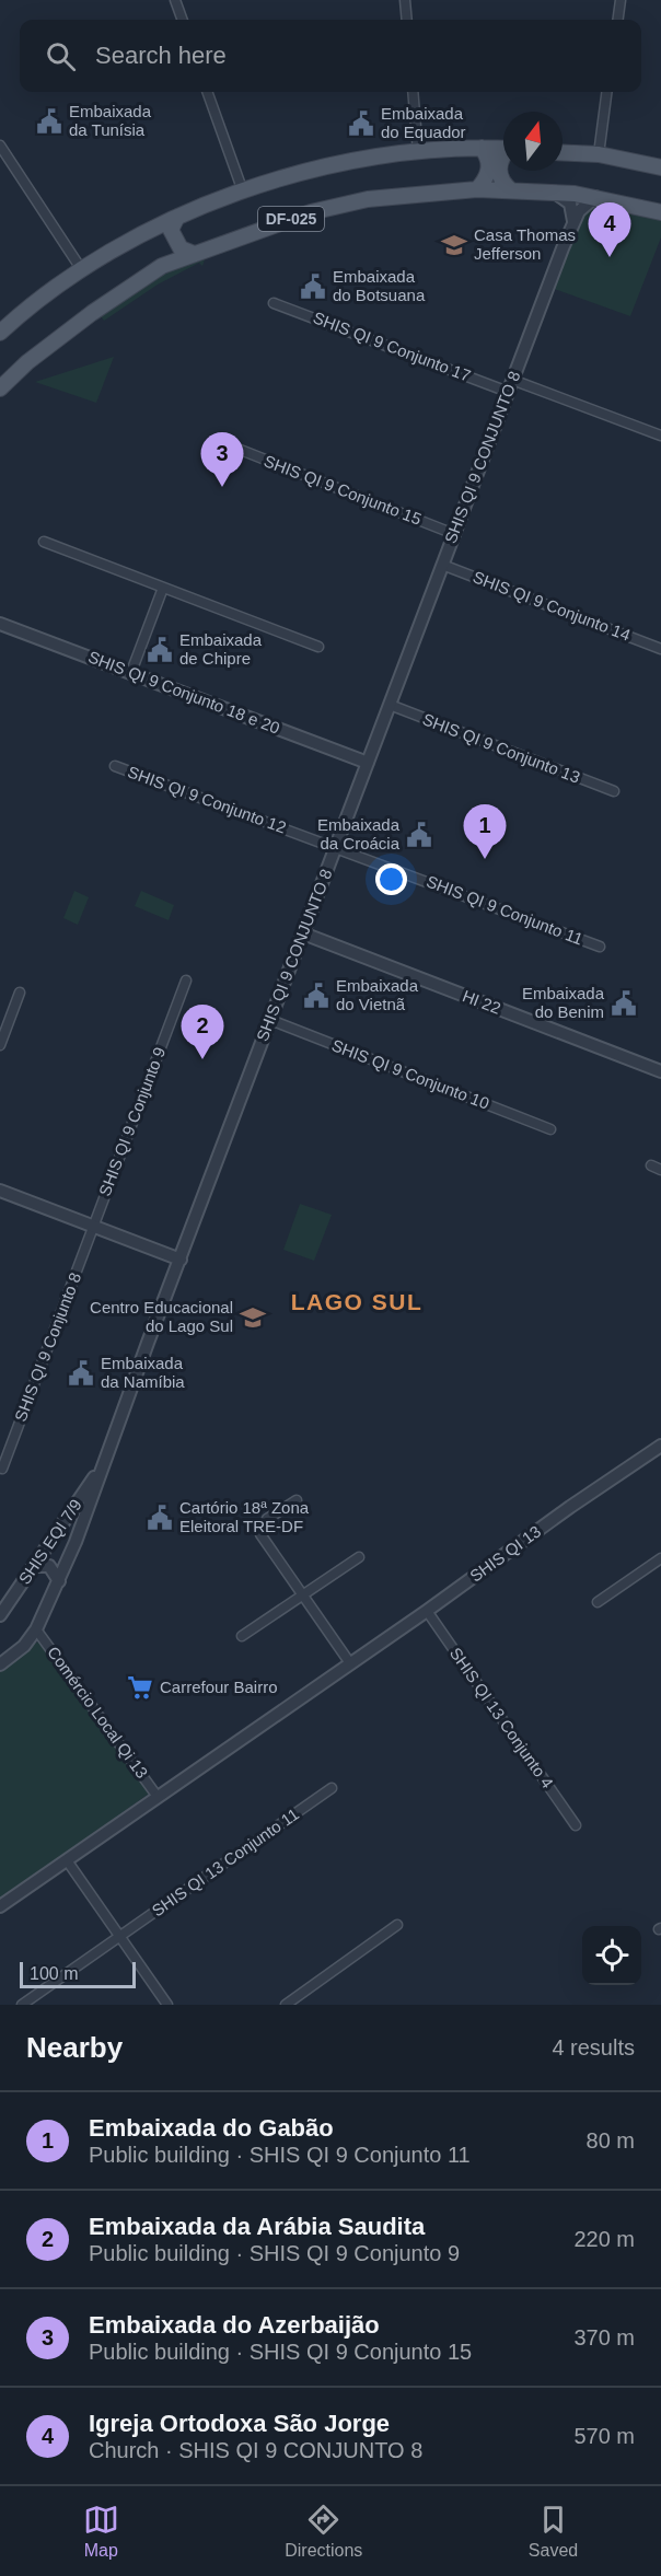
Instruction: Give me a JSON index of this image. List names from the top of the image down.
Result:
{
  "streets": {
    "main road": ["DF-025"],
    "street": [
      "SHIS QI 9 Conjunto 17",
      "SHIS QI 9 CONJUNTO 8",
      "SHIS QI 9 Conjunto 15",
      "SHIS QI 9 Conjunto 14",
      "SHIS QI 9 Conjunto 18 e 20",
      "SHIS QI 9 Conjunto 13",
      "SHIS QI 9 Conjunto 12",
      "SHIS QI 9 Conjunto 11",
      "HI 22",
      "SHIS QI 9 Conjunto 10",
      "SHIS QI 9 Conjunto 9",
      "SHIS QI 9 Conjunto 8",
      "SHIS EQI 7/9",
      "SHIS QI 13",
      "Comércio Local Qi 13",
      "SHIS QI 13 Conjunto 4",
      "SHIS QI 13 Conjunto 11"
    ]
  },
  "crossings": [
    ["SHIS QI 9 Conjunto 17", "SHIS QI 9 CONJUNTO 8"],
    ["SHIS QI 9 CONJUNTO 8", "SHIS QI 9 Conjunto 15"],
    ["SHIS QI 9 CONJUNTO 8", "SHIS QI 9 Conjunto 14"],
    ["SHIS QI 9 CONJUNTO 8", "SHIS QI 9 Conjunto 18 e 20"],
    ["SHIS QI 9 CONJUNTO 8", "SHIS QI 9 Conjunto 13"],
    ["SHIS QI 9 CONJUNTO 8", "SHIS QI 9 Conjunto 12"],
    ["SHIS QI 9 CONJUNTO 8", "SHIS QI 9 Conjunto 11"],
    ["SHIS QI 9 CONJUNTO 8", "HI 22"],
    ["SHIS QI 9 CONJUNTO 8", "SHIS QI 9 Conjunto 10"],
    ["SHIS QI 9 CONJUNTO 8", "SHIS EQI 7/9"],
    ["SHIS QI 9 Conjunto 12", "SHIS QI 9 Conjunto 11"],
    ["SHIS QI 9 Conjunto 9", "SHIS QI 9 Conjunto 8"],
    ["SHIS QI 13", "Comércio Local Qi 13"],
    ["SHIS QI 13", "SHIS QI 13 Conjunto 4"]
  ],
  "districts": ["LAGO SUL"],
  "places": {
    "public building": [
      "Embaixada da Tunísia",
      "Embaixada do Equador",
      "Embaixada do Botsuana",
      "Embaixada de Chipre",
      "Embaixada da Croácia",
      "Embaixada do Vietnã",
      "Embaixada do Benim",
      "Embaixada da Namíbia",
      "Cartório 18ª Zona Eleitoral TRE-DF"
    ],
    "school or university": ["Casa Thomas Jefferson", "Centro Educacional do Lago Sul"],
    "supermarket": ["Carrefour Bairro"]
  },
  "scale_bar": "100 m",
  "north": "top",
  "page": {
    "search": "Search here",
    "pins": [
      "4",
      "3",
      "1",
      "2"
    ],
    "scale": "100 m",
    "heading": ["Nearby", "4 results"],
    "list": [
      {
        "mark": "1",
        "name": "Embaixada do Gabão",
        "note": "Public building · SHIS QI 9 Conjunto 11",
        "value": "80 m"
      },
      {
        "mark": "2",
        "name": "Embaixada da Arábia Saudita",
        "note": "Public building · SHIS QI 9 Conjunto 9",
        "value": "220 m"
      },
      {
        "mark": "3",
        "name": "Embaixada do Azerbaijão",
        "note": "Public building · SHIS QI 9 Conjunto 15",
        "value": "370 m"
      },
      {
        "mark": "4",
        "name": "Igreja Ortodoxa São Jorge",
        "note": "Church · SHIS QI 9 CONJUNTO 8",
        "value": "570 m"
      }
    ],
    "nav": ["Map", "Directions", "Saved"]
  }
}
